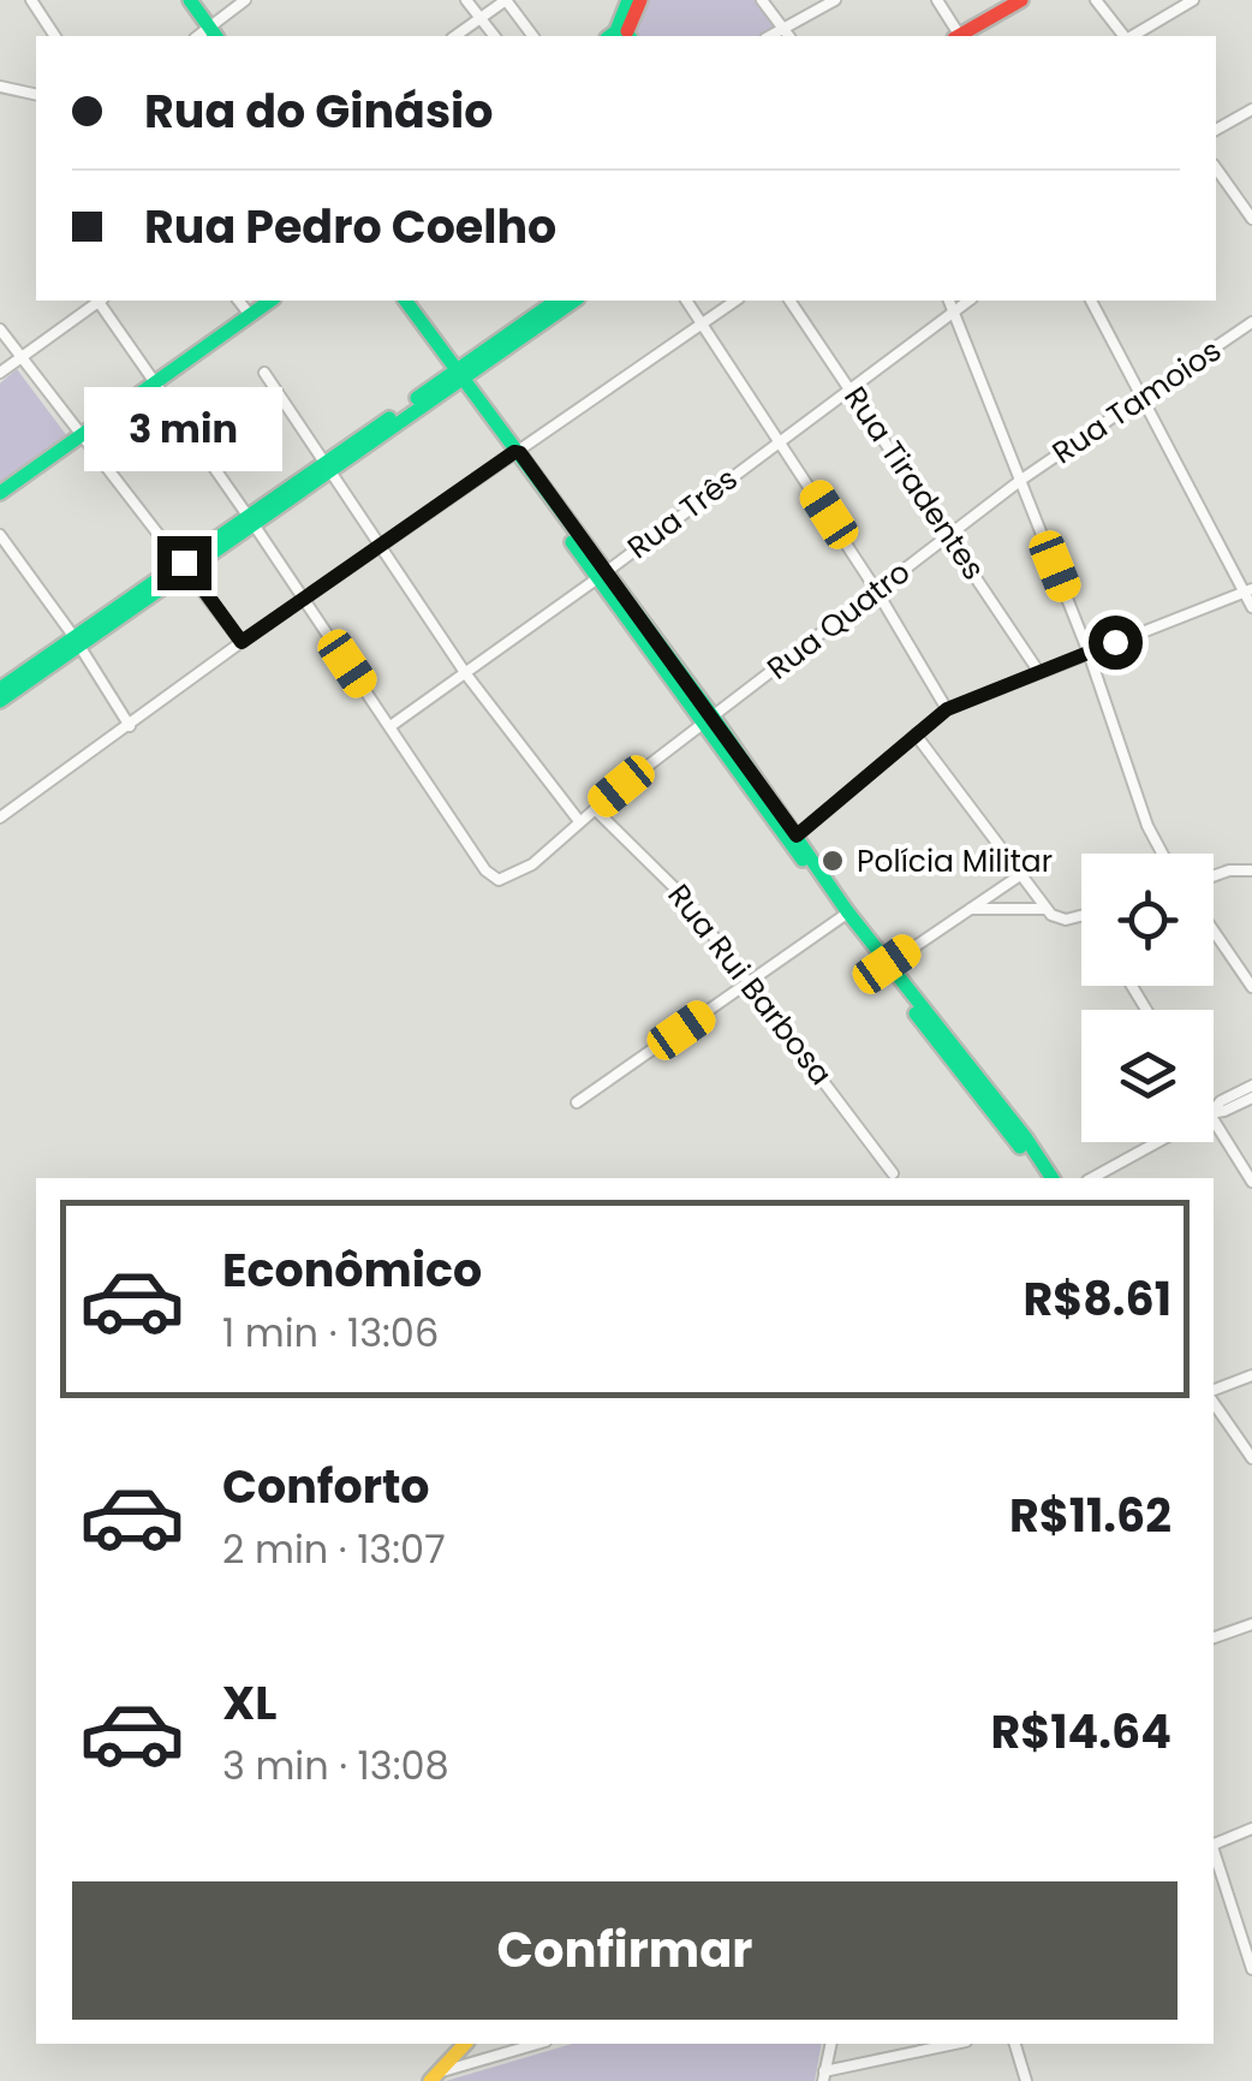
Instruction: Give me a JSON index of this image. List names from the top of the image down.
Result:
{
  "streets": {
    "street": [
      "Rua Tamoios",
      "Rua Tiradentes",
      "Rua Três",
      "Rua Quatro",
      "Rua Rui Barbosa"
    ]
  },
  "crossings": [
    ["Rua Tamoios", "Rua Quatro"],
    ["Rua Tiradentes", "Rua Três"],
    ["Rua Tiradentes", "Rua Quatro"],
    ["Rua Três", "Rua Quatro"],
    ["Rua Quatro", "Rua Rui Barbosa"]
  ],
  "places": ["Polícia Militar"],
  "page": {
    "banner": ["Rua do Ginásio", "Rua Pedro Coelho"],
    "bubble": "3 min",
    "list": [
      {
        "name": "Econômico",
        "note": "1 min · 13:06",
        "value": "R$8.61"
      },
      {
        "name": "Conforto",
        "note": "2 min · 13:07",
        "value": "R$11.62"
      },
      {
        "name": "XL",
        "note": "3 min · 13:08",
        "value": "R$14.64"
      }
    ],
    "buttons": "Confirmar"
  }
}
